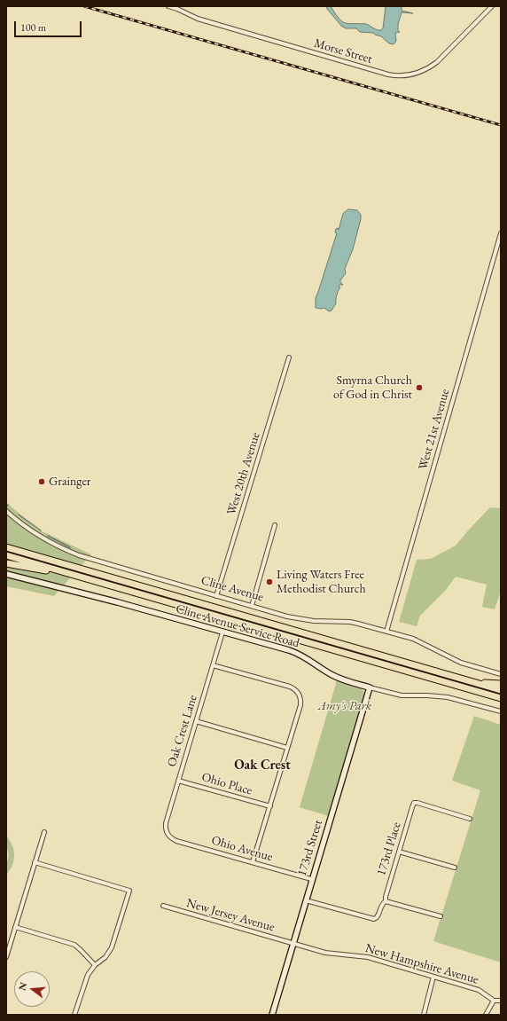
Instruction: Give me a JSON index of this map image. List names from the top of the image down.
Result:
{
  "streets": {
    "highway": ["Cline Avenue"],
    "street": [
      "Morse Street",
      "West 21st Avenue",
      "West 20th Avenue",
      "Cline Avenue Service Road",
      "Oak Crest Lane",
      "Ohio Place",
      "173rd Street",
      "Ohio Avenue",
      "173rd Place",
      "New Jersey Avenue",
      "New Hampshire Avenue"
    ]
  },
  "crossings": [
    ["West 21st Avenue", "Cline Avenue"],
    ["West 20th Avenue", "Cline Avenue"],
    ["Cline Avenue Service Road", "Oak Crest Lane"],
    ["Cline Avenue Service Road", "173rd Street"],
    ["Oak Crest Lane", "Ohio Place"],
    ["Oak Crest Lane", "Ohio Avenue"],
    ["173rd Street", "Ohio Avenue"],
    ["173rd Street", "173rd Place"],
    ["173rd Street", "New Jersey Avenue"],
    ["173rd Street", "New Hampshire Avenue"],
    ["New Jersey Avenue", "New Hampshire Avenue"]
  ],
  "districts": ["Oak Crest"],
  "parks": ["Amy's Park"],
  "places": ["Smyrna Church of God in Christ", "Grainger", "Living Waters Free Methodist Church"],
  "scale_bar": "100 m",
  "north": "left"
}
